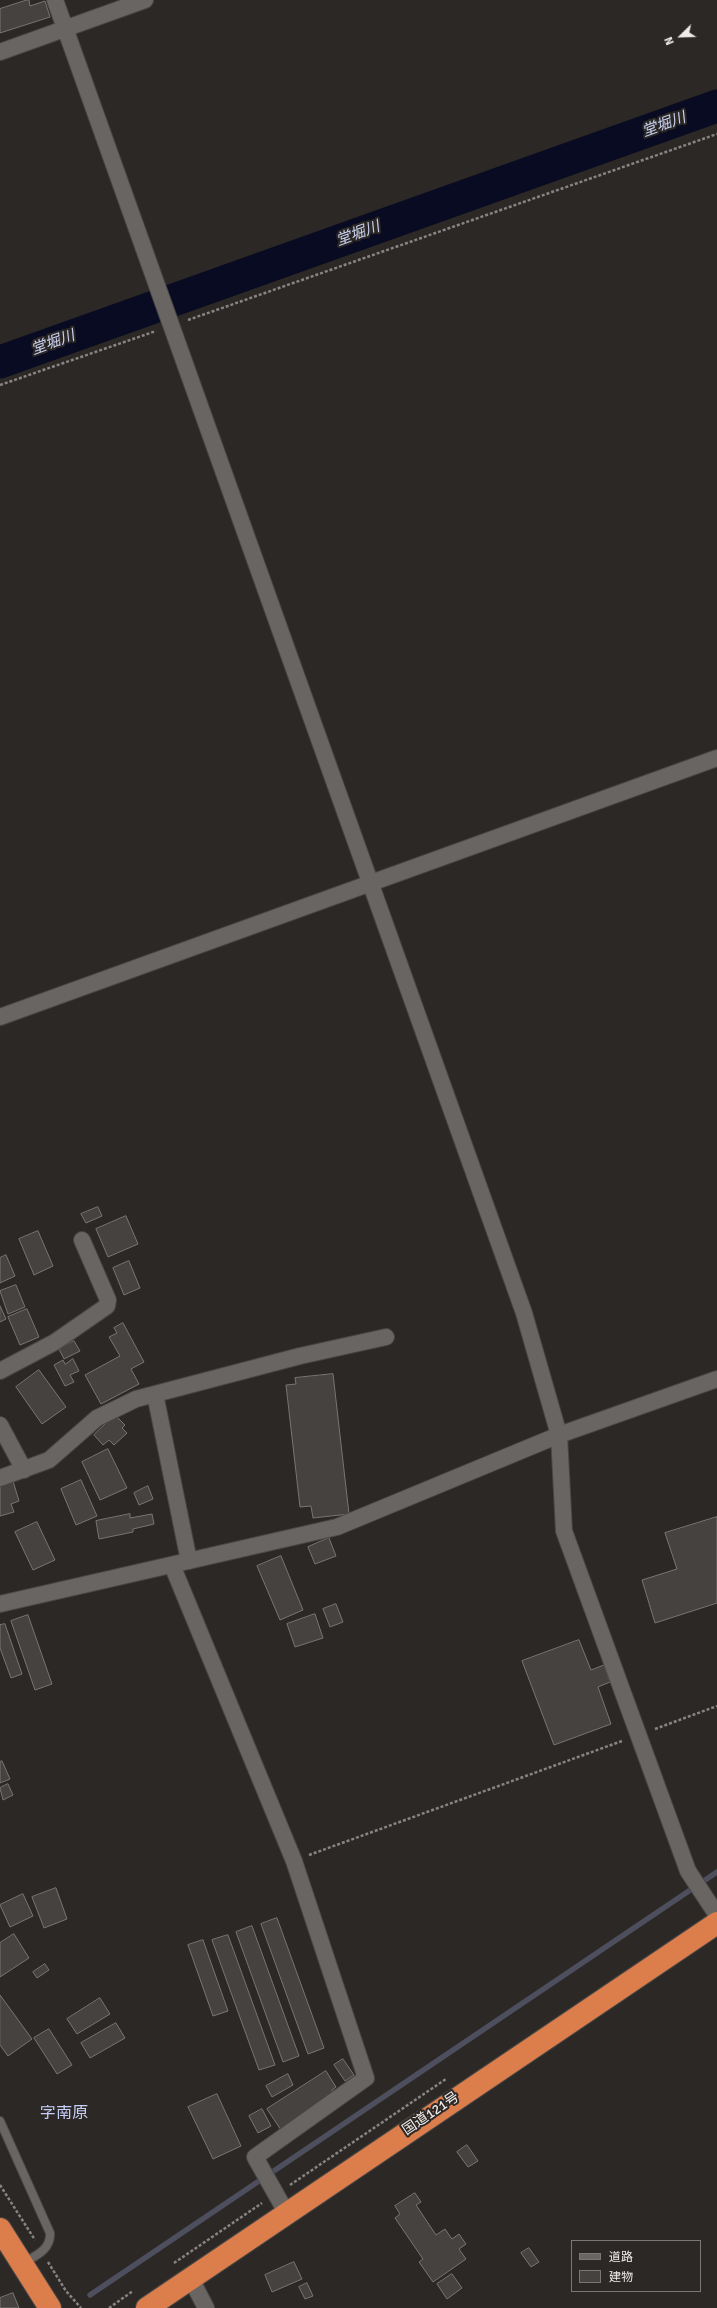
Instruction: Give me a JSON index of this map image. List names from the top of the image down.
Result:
{
  "streets": {
    "highway": ["国道121号"]
  },
  "districts": ["字南原"],
  "water": ["堂堀川"],
  "legend": ["道路", "建物"],
  "north": "bottom left"
}
